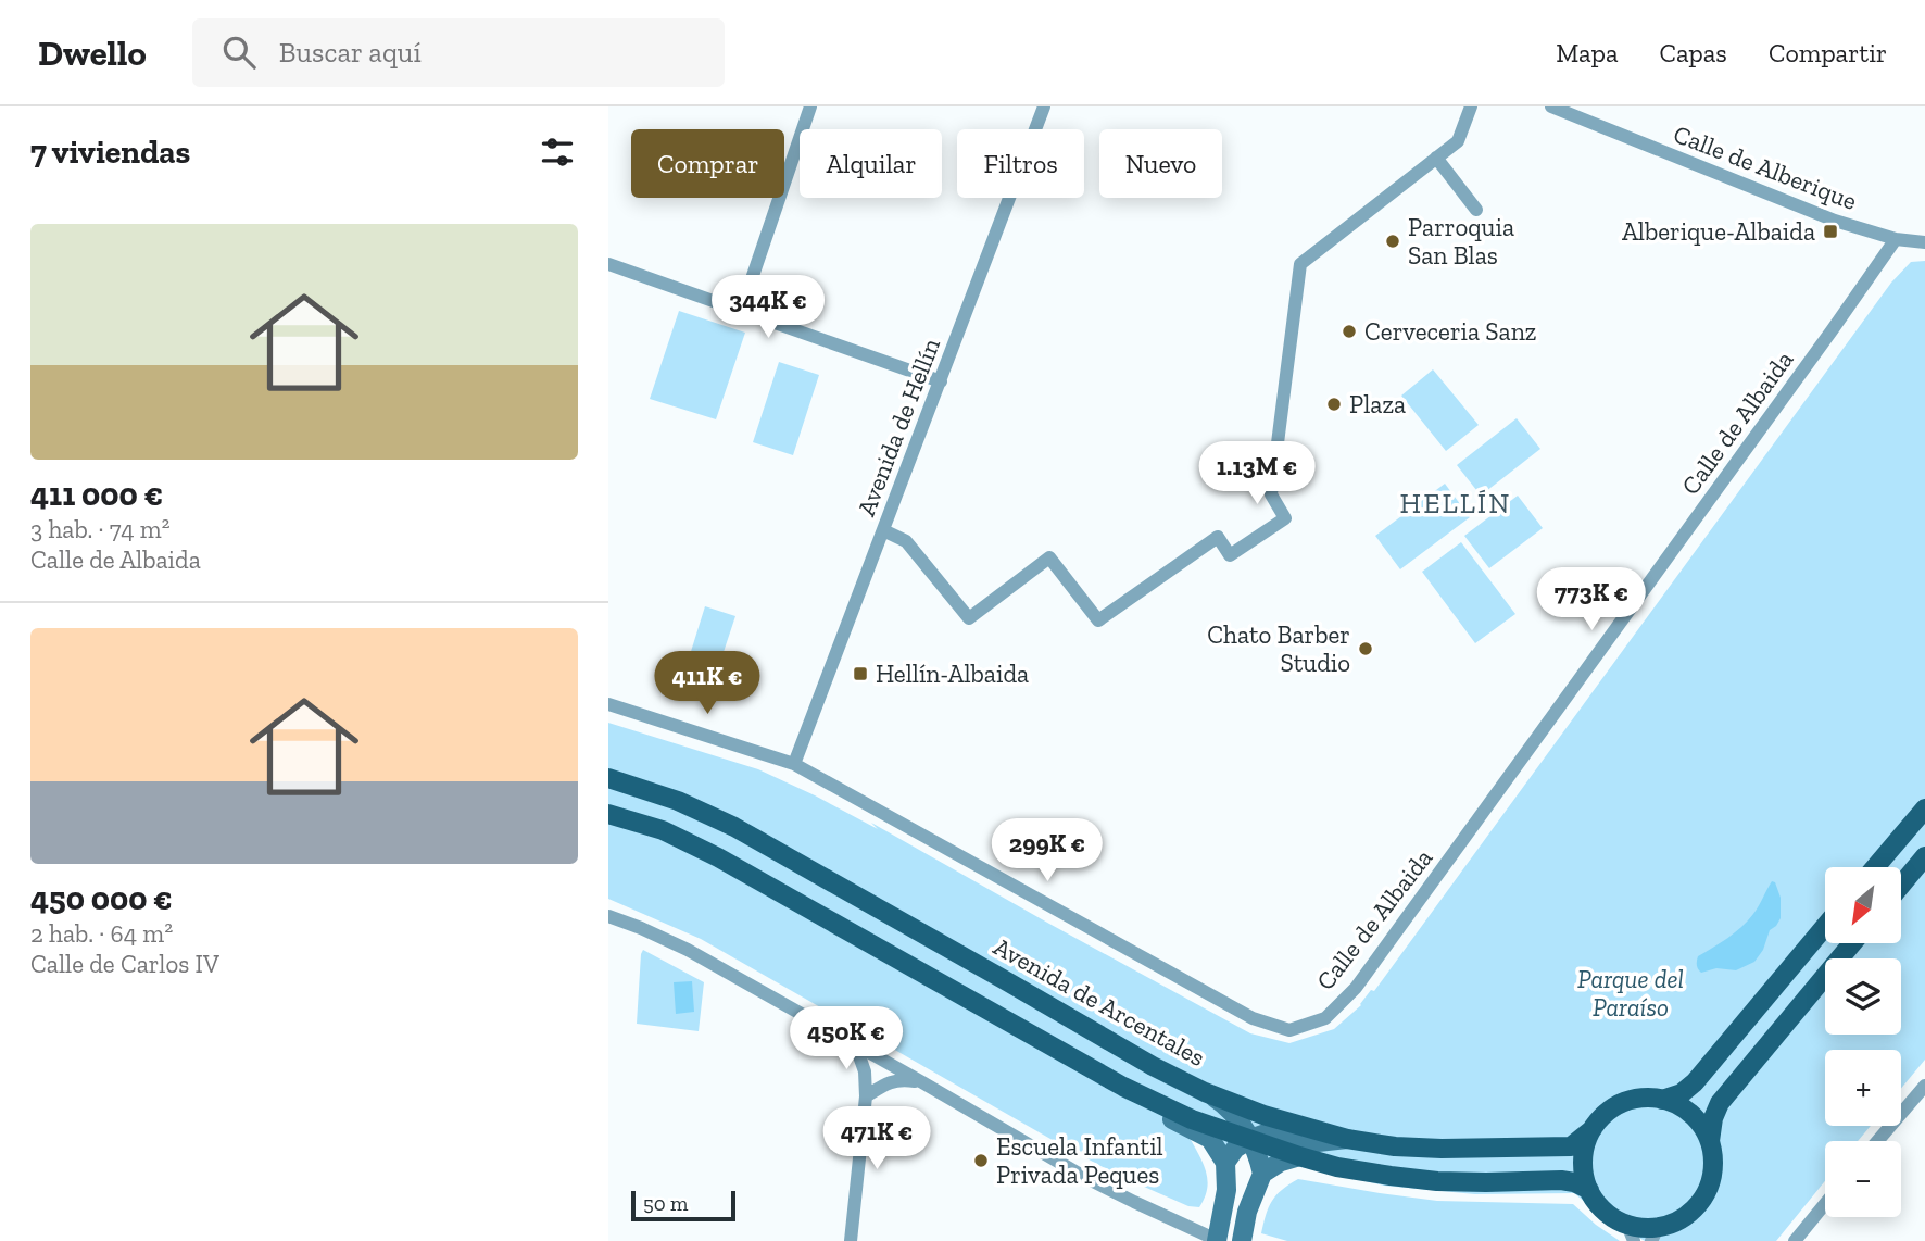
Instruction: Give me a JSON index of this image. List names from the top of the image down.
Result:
{
  "streets": {
    "main road": ["Avenida de Arcentales"],
    "street": ["Calle de Alberique", "Calle de Albaida", "Avenida de Hellín"]
  },
  "crossings": [
    ["Calle de Alberique", "Calle de Albaida"],
    ["Calle de Albaida", "Avenida de Hellín"]
  ],
  "districts": ["HELLÍN"],
  "parks": ["Parque del Paraíso"],
  "places": {
    "transit": ["Alberique-Albaida", "Hellín-Albaida"],
    "other": [
      "Parroquia San Blas",
      "Cerveceria Sanz",
      "Plaza",
      "Chato Barber Studio",
      "Escuela Infantil Privada Peques"
    ]
  },
  "scale_bar": "50 m",
  "north": "bottom left",
  "page": {
    "header": "Dwello",
    "search": "Buscar aquí",
    "nav": ["Mapa", "Capas", "Compartir"],
    "heading": "7 viviendas",
    "chip": [
      "Comprar",
      "Alquilar",
      "Filtros",
      "Nuevo"
    ],
    "list": [
      {
        "name": "411 000 €",
        "note": "3 hab. · 74 m² · Calle de Albaida"
      },
      {
        "name": "450 000 €",
        "note": "2 hab. · 64 m² · Calle de Carlos IV"
      }
    ],
    "price": [
      "344K €",
      "1.13M €",
      "773K €",
      "411K €",
      "299K €",
      "450K €",
      "471K €"
    ],
    "map_buttons": ["+", "−"],
    "scale": "50 m"
  }
}
